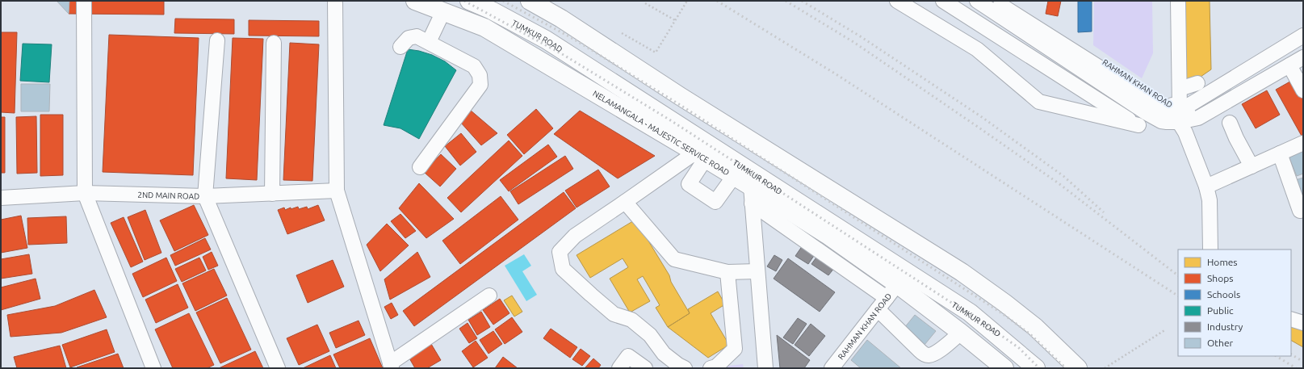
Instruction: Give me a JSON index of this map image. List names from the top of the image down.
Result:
{
  "streets": {
    "main road": ["TUMKUR ROAD", "NELAMANGALA - MAJESTIC SERVICE ROAD"],
    "street": ["RAHMAN KHAN ROAD", "2ND MAIN ROAD"]
  },
  "crossings": [
    ["TUMKUR ROAD", "RAHMAN KHAN ROAD"],
    ["TUMKUR ROAD", "NELAMANGALA - MAJESTIC SERVICE ROAD"],
    ["RAHMAN KHAN ROAD", "NELAMANGALA - MAJESTIC SERVICE ROAD"]
  ],
  "legend": [
    "Homes",
    "Shops",
    "Schools",
    "Public",
    "Industry",
    "Other"
  ]
}
